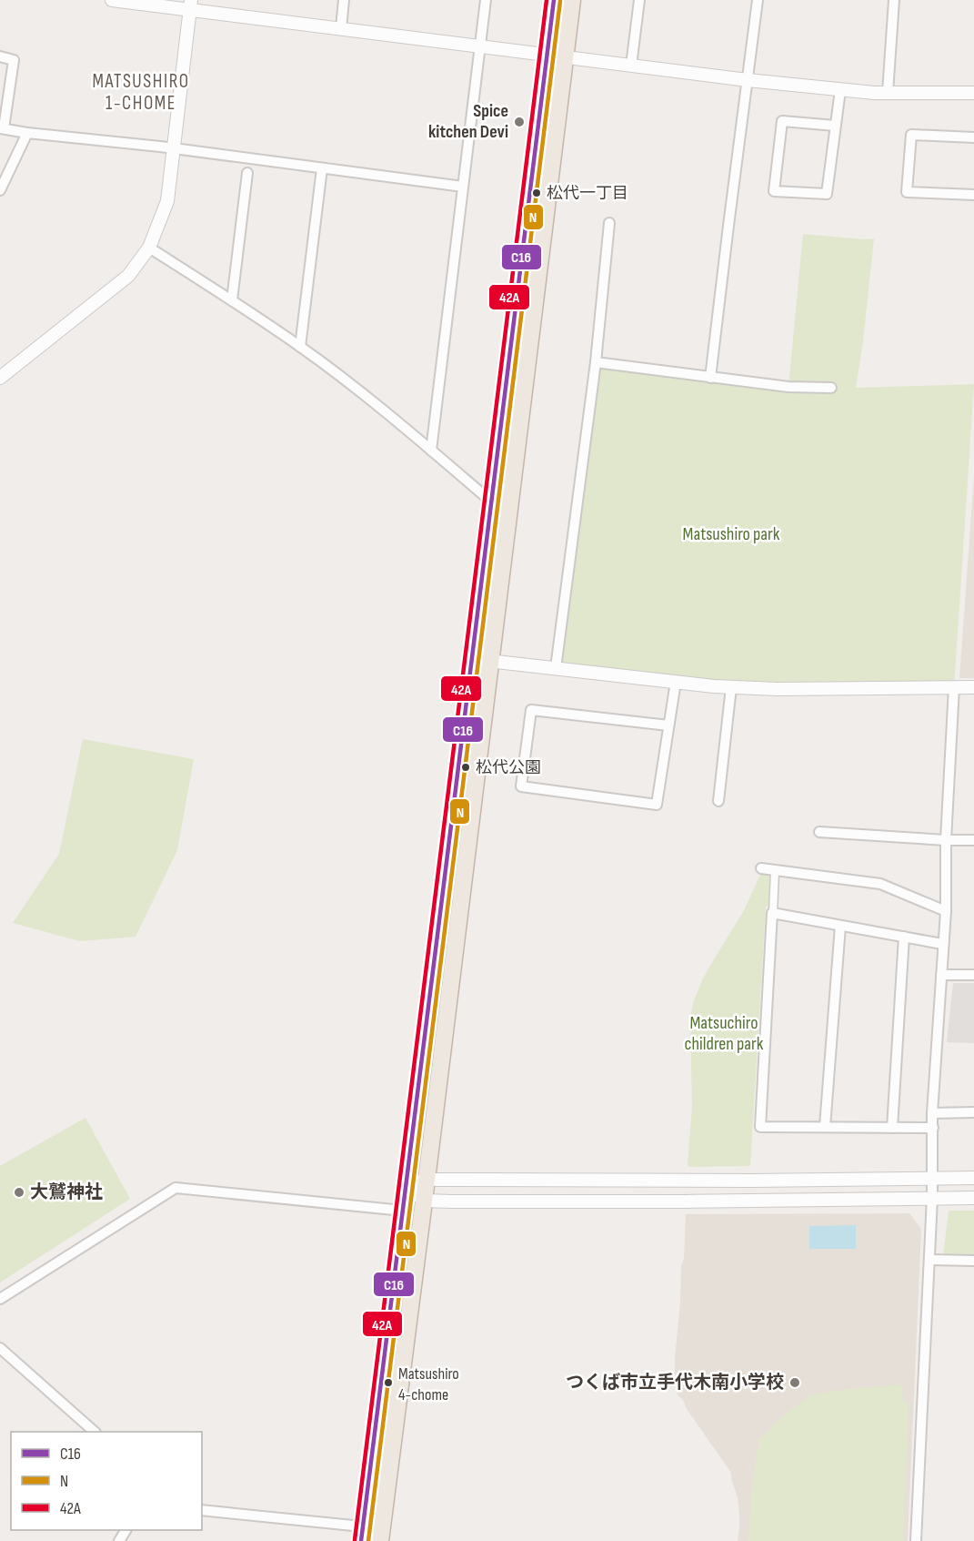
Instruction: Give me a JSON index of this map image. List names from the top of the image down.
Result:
{
  "districts": ["MATSUSHIRO 1-CHOME"],
  "parks": ["Matsushiro park", "Matsuchiro children park"],
  "places": [
    "Spice kitchen Devi",
    "松代一丁目",
    "松代公園",
    "大鷲神社",
    "Matsushiro 4-chome",
    "つくば市立手代木南小学校"
  ],
  "lines": ["transit line C16", "transit line 42A", "transit line N"],
  "legend": ["C16", "N", "42A"]
}
